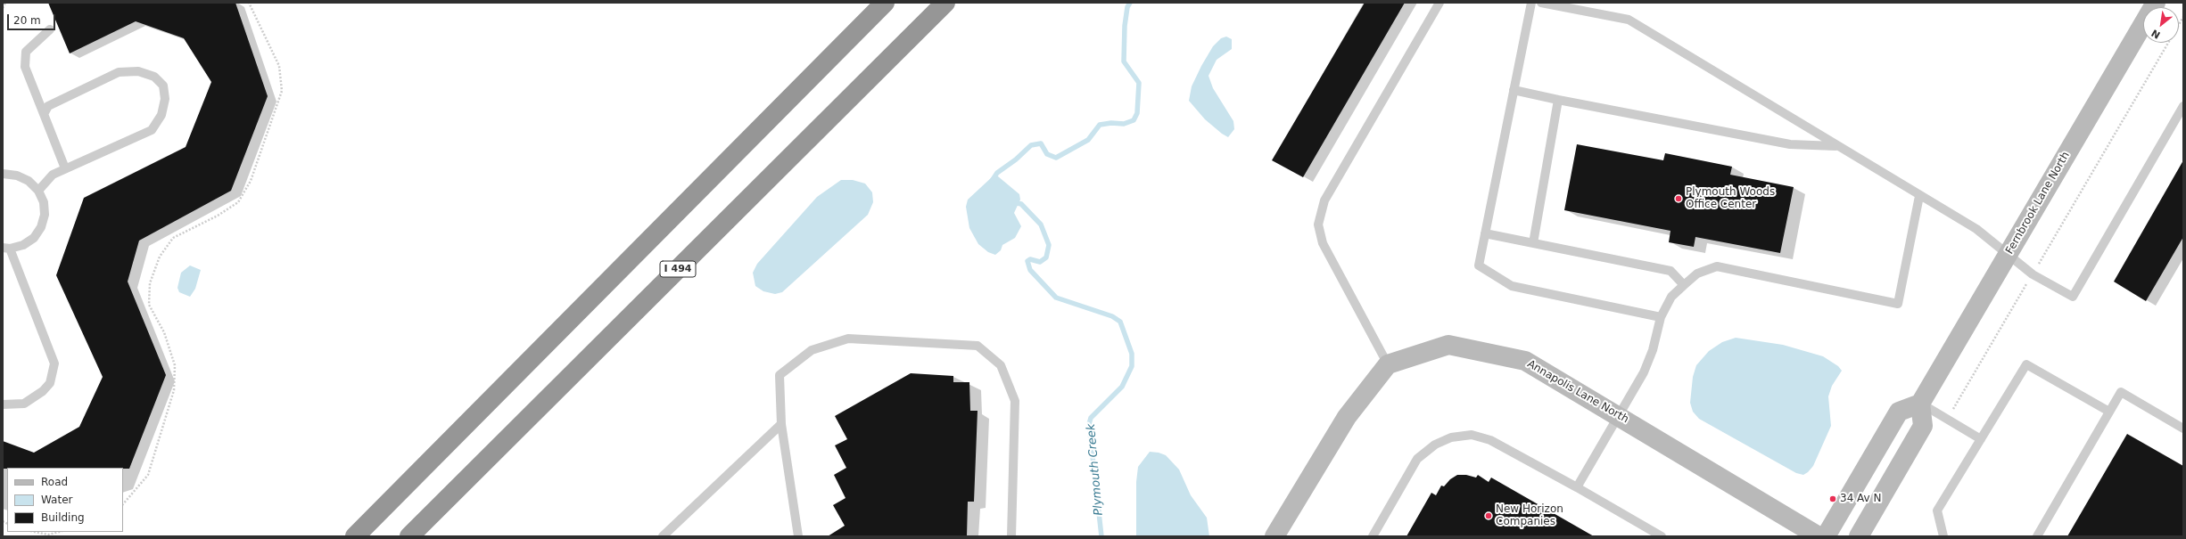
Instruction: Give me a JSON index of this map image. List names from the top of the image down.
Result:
{
  "streets": {
    "highway": ["I 494"],
    "street": ["Fernbrook Lane North", "Annapolis Lane North"]
  },
  "water": ["Plymouth Creek"],
  "places": ["Plymouth Woods Office Center", "34 Av N", "New Horizon Companies"],
  "legend": ["Road", "Water", "Building"],
  "scale_bar": "20 m",
  "north": "bottom left"
}
